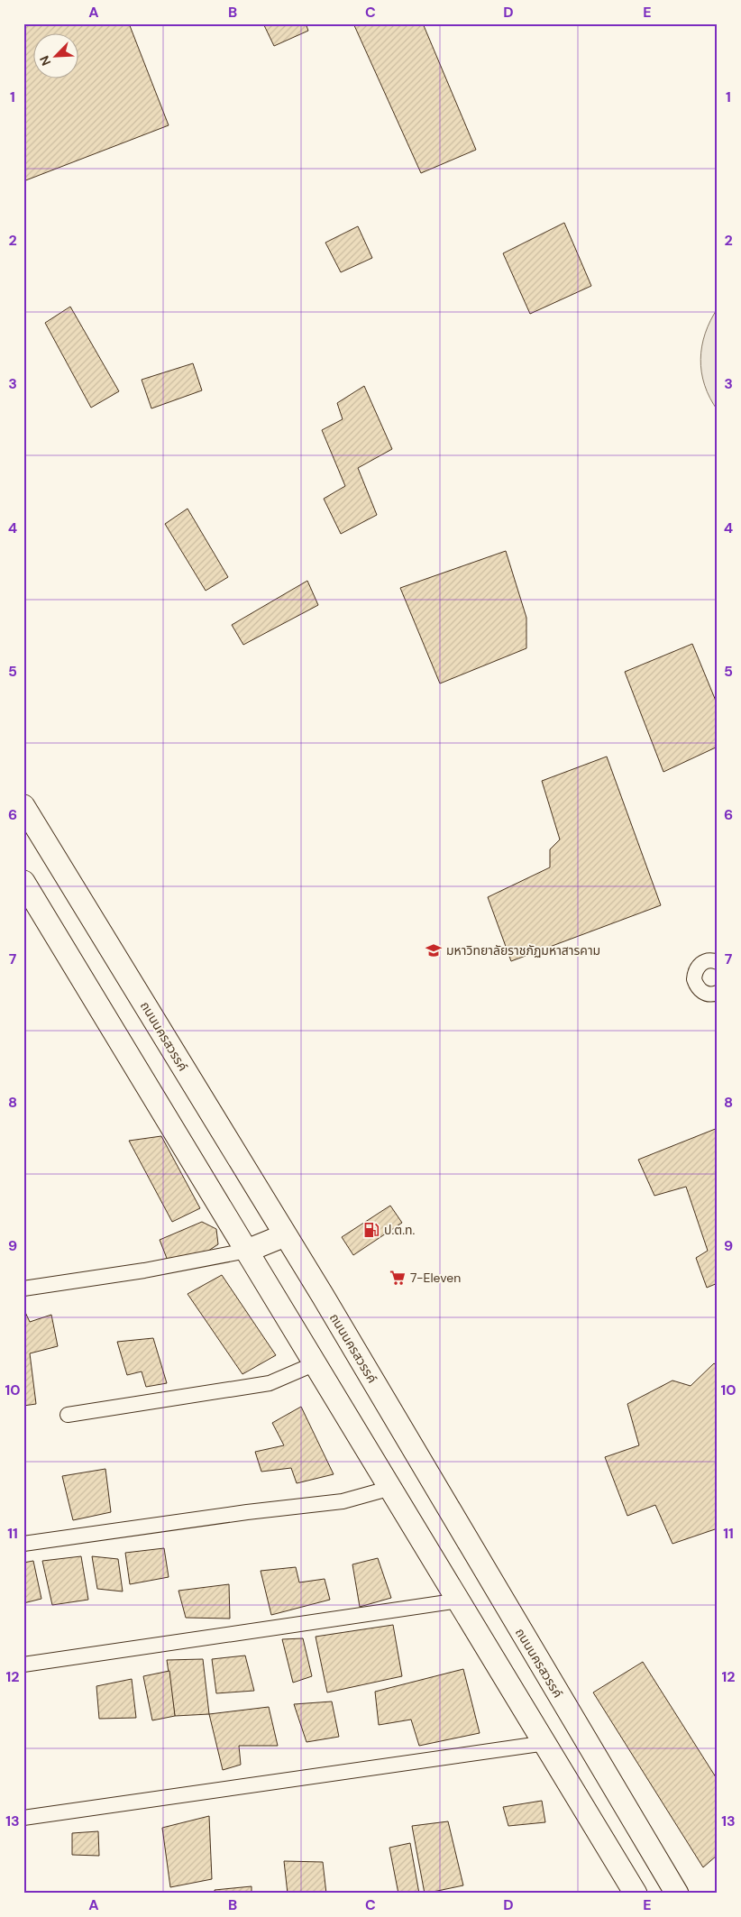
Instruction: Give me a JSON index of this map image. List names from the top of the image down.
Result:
{
  "streets": {
    "main road": ["ถนนนครสวรรค์"]
  },
  "places": {
    "school or university": ["มหาวิทยาลัยราชภัฏมหาสารคาม"],
    "fuel station": ["ป.ต.ท."],
    "supermarket": ["7-Eleven"]
  },
  "north": "bottom left",
  "grid": {
    "columns": [
      "A",
      "B",
      "C",
      "D",
      "E"
    ],
    "rows": [
      "1",
      "2",
      "3",
      "4",
      "5",
      "6",
      "7",
      "8",
      "9",
      "10",
      "11",
      "12",
      "13"
    ]
  }
}
